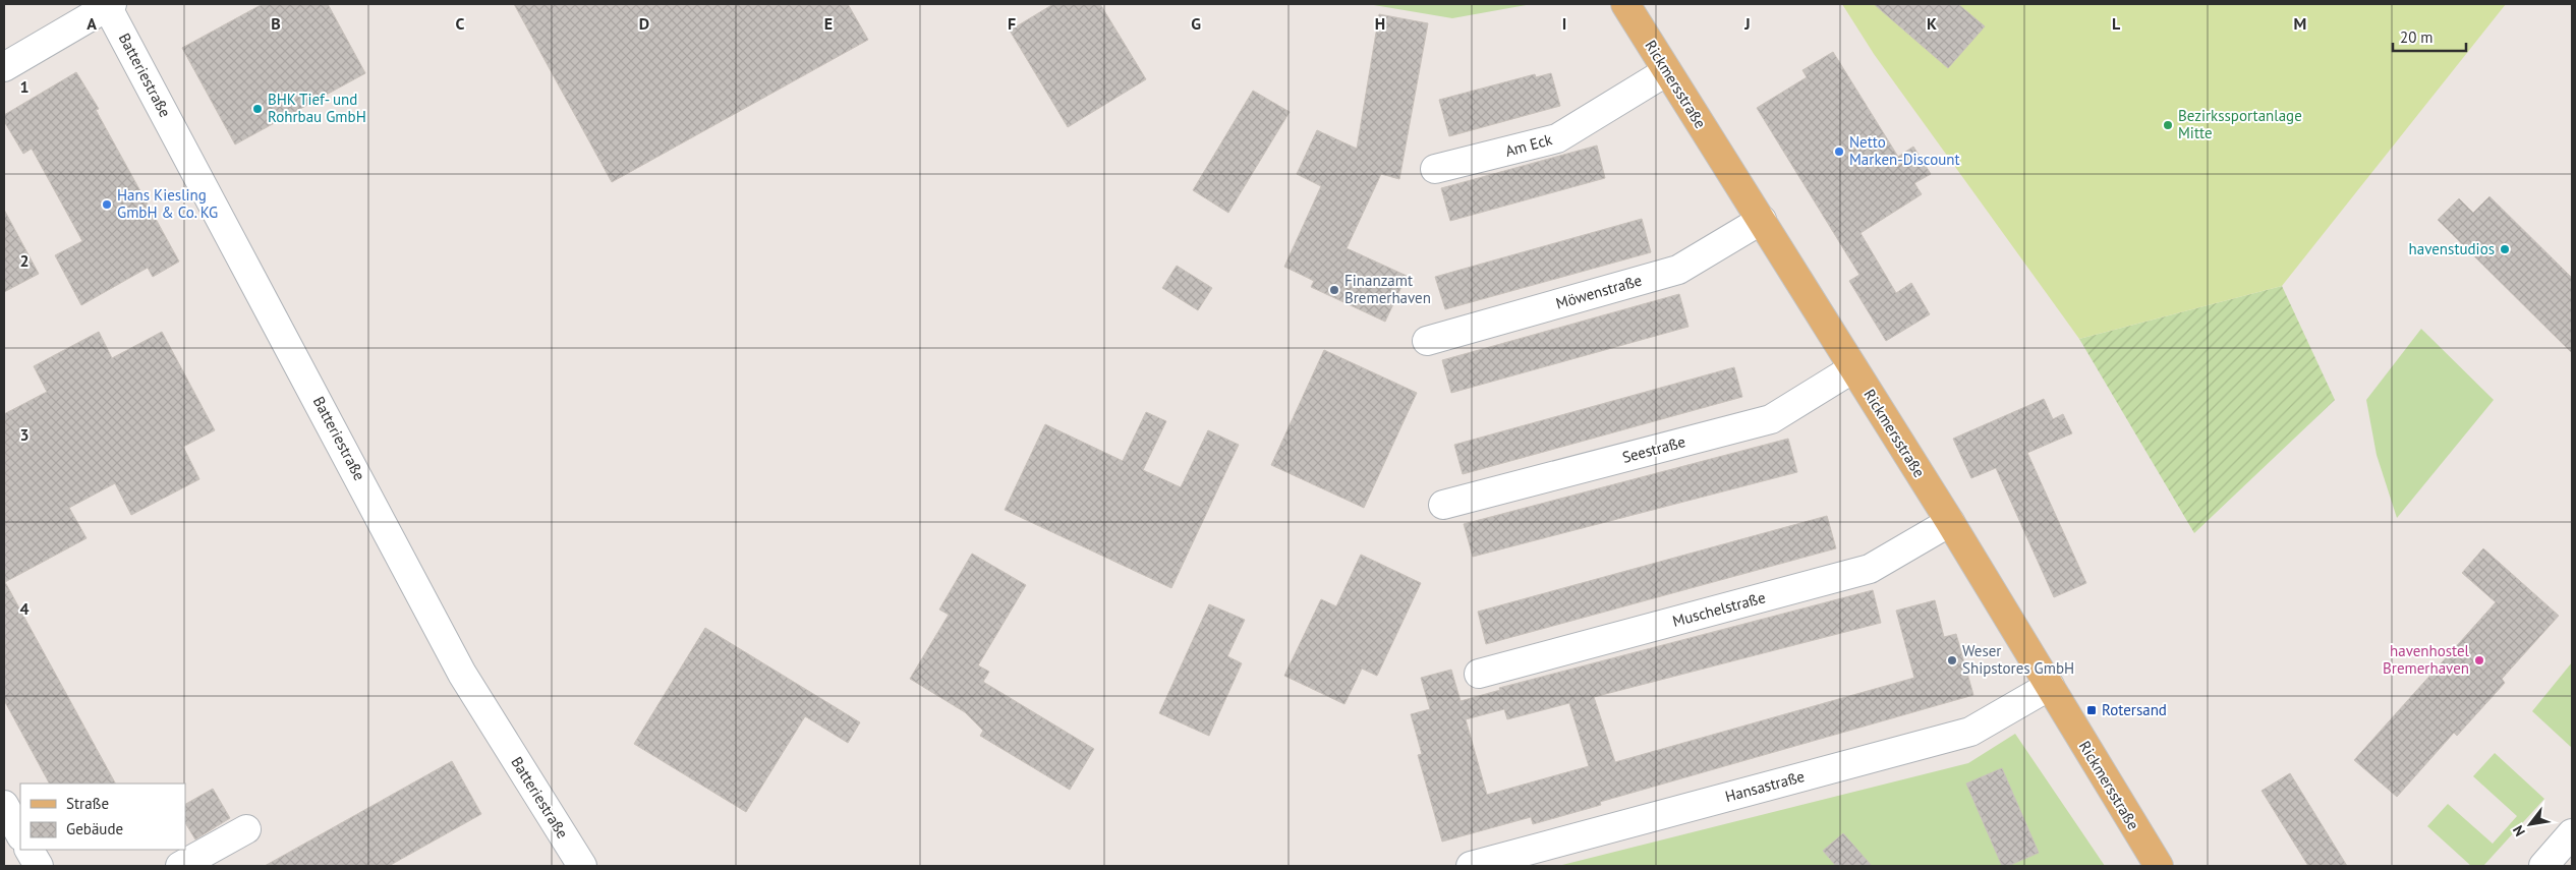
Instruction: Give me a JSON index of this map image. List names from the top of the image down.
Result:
{
  "streets": {
    "main road": ["Rickmersstraße"],
    "street": [
      "Batteriestraße",
      "Am Eck",
      "Möwenstraße",
      "Seestraße",
      "Muschelstraße",
      "Hansastraße"
    ]
  },
  "crossings": [
    ["Rickmersstraße", "Am Eck"],
    ["Rickmersstraße", "Möwenstraße"],
    ["Rickmersstraße", "Seestraße"],
    ["Rickmersstraße", "Muschelstraße"],
    ["Rickmersstraße", "Hansastraße"]
  ],
  "places": {
    "other": [
      "BHK Tief- und Rohrbau GmbH",
      "Bezirkssportanlage Mitte",
      "Netto Marken-Discount",
      "Hans Kiesling GmbH & Co. KG",
      "havenstudios",
      "Finanzamt Bremerhaven",
      "Weser Shipstores GmbH",
      "havenhostel Bremerhaven"
    ],
    "transit": ["Rotersand"]
  },
  "legend": ["Straße", "Gebäude"],
  "scale_bar": "20 m",
  "north": "bottom left",
  "grid": {
    "columns": [
      "A",
      "B",
      "C",
      "D",
      "E",
      "F",
      "G",
      "H",
      "I",
      "J",
      "K",
      "L",
      "M"
    ],
    "rows": [
      "1",
      "2",
      "3",
      "4"
    ]
  }
}
